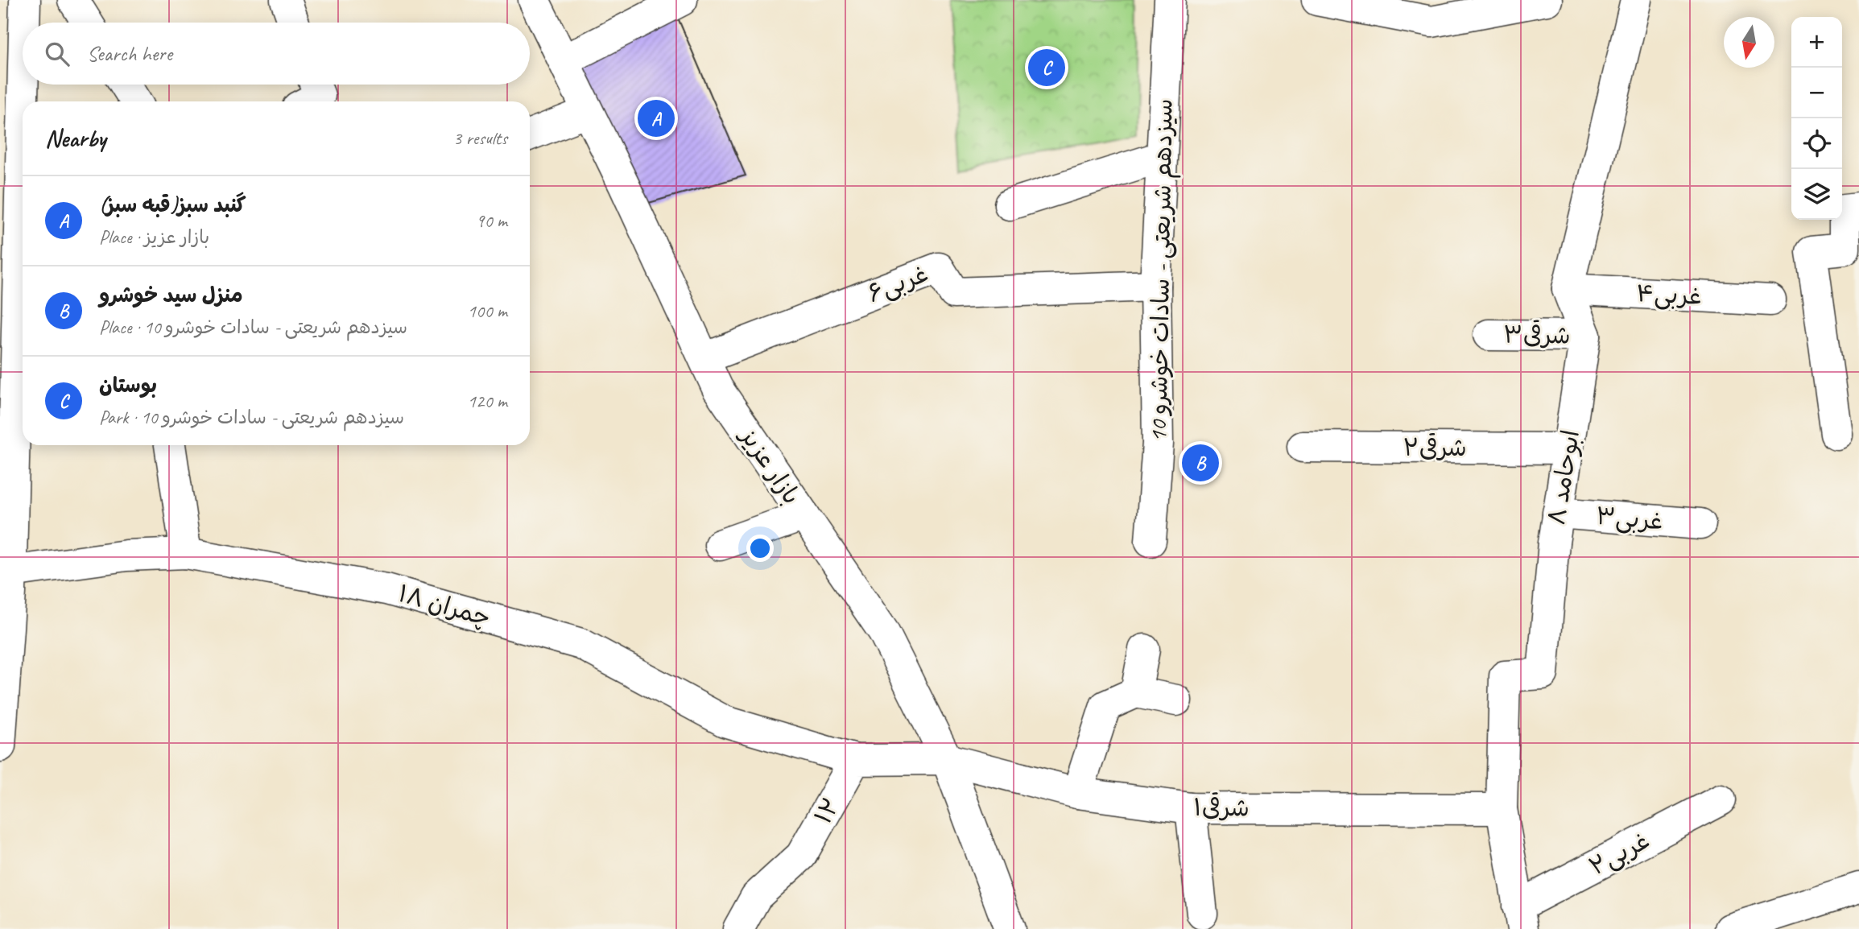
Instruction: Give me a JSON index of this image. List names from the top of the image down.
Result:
{
  "streets": {
    "street": [
      "سیزدهم شریعتی - سادات خوشرو 10",
      "غربی۶",
      "غربی۴",
      "شرقی۳",
      "شرقی۲",
      "بازار عزیز",
      "ابوحامد ۸",
      "غربی۳",
      "چمران ۱۸",
      "شرقی۱",
      "۱۲",
      "غربی۲"
    ]
  },
  "crossings": [
    ["سیزدهم شریعتی - سادات خوشرو 10", "غربی۶"],
    ["غربی۶", "بازار عزیز"],
    ["غربی۴", "ابوحامد ۸"],
    ["شرقی۳", "ابوحامد ۸"],
    ["شرقی۲", "ابوحامد ۸"],
    ["بازار عزیز", "شرقی۱"],
    ["ابوحامد ۸", "غربی۳"],
    ["ابوحامد ۸", "شرقی۱"],
    ["ابوحامد ۸", "غربی۲"],
    ["چمران ۱۸", "۱۲"]
  ],
  "north": "bottom",
  "page": {
    "map_buttons": ["+", "−"],
    "search": "Search here",
    "pins": ["C", "A", "B"],
    "heading": ["Nearby", "3 results"],
    "list": [
      {
        "mark": "A",
        "name": "گنبد سبز(قبه سبز)",
        "note": "Place · بازار عزیز",
        "value": "90 m"
      },
      {
        "mark": "B",
        "name": "منزل سید خوشرو",
        "note": "Place · سیزدهم شریعتی - سادات خوشرو 10",
        "value": "100 m"
      },
      {
        "mark": "C",
        "name": "بوستان",
        "note": "Park · سیزدهم شریعتی - سادات خوشرو 10",
        "value": "120 m"
      }
    ]
  }
}
